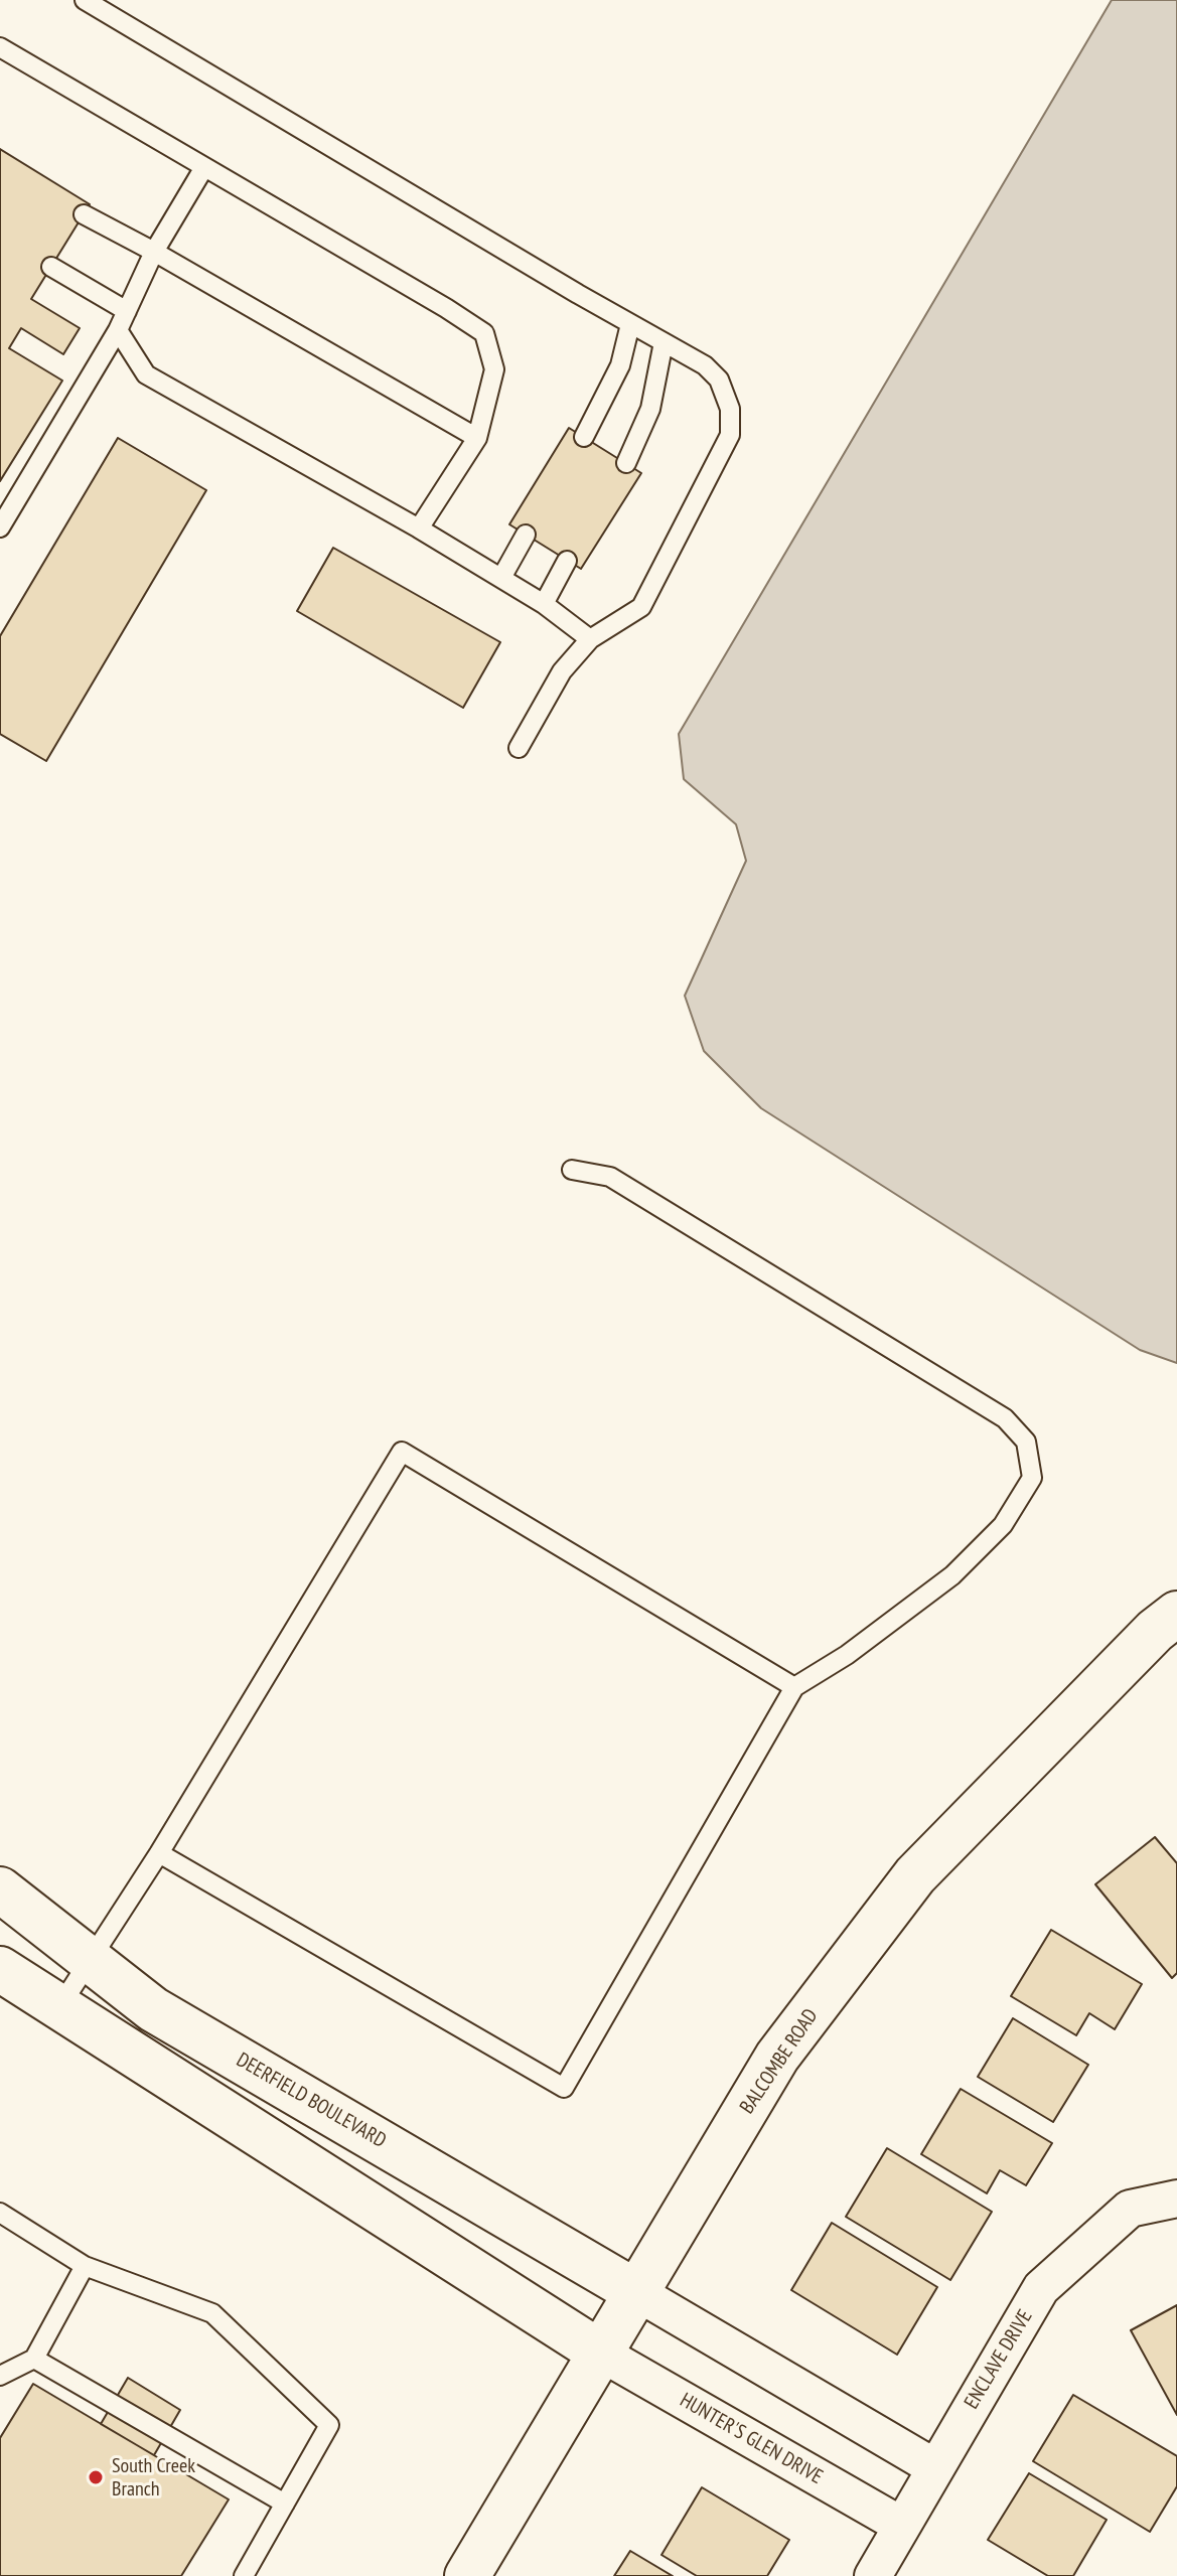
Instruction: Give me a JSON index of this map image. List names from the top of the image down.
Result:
{
  "streets": {
    "street": [
      "BALCOMBE ROAD",
      "DEERFIELD BOULEVARD",
      "ENCLAVE DRIVE",
      "HUNTER'S GLEN DRIVE"
    ]
  },
  "crossings": [
    ["BALCOMBE ROAD", "DEERFIELD BOULEVARD"],
    ["BALCOMBE ROAD", "HUNTER'S GLEN DRIVE"],
    ["ENCLAVE DRIVE", "HUNTER'S GLEN DRIVE"]
  ],
  "places": ["South Creek Branch"]
}
